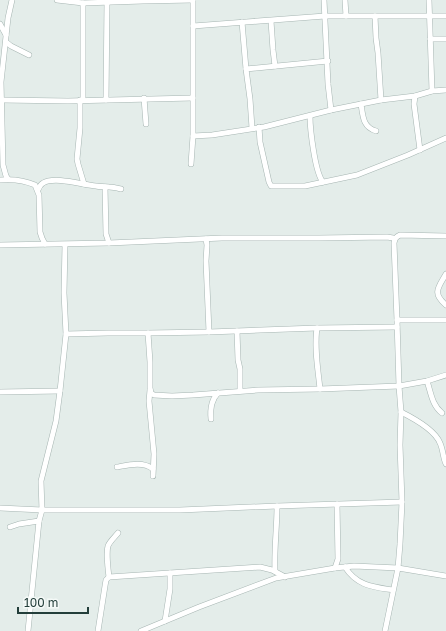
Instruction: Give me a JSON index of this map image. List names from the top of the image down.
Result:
{
  "scale_bar": "100 m"
}
